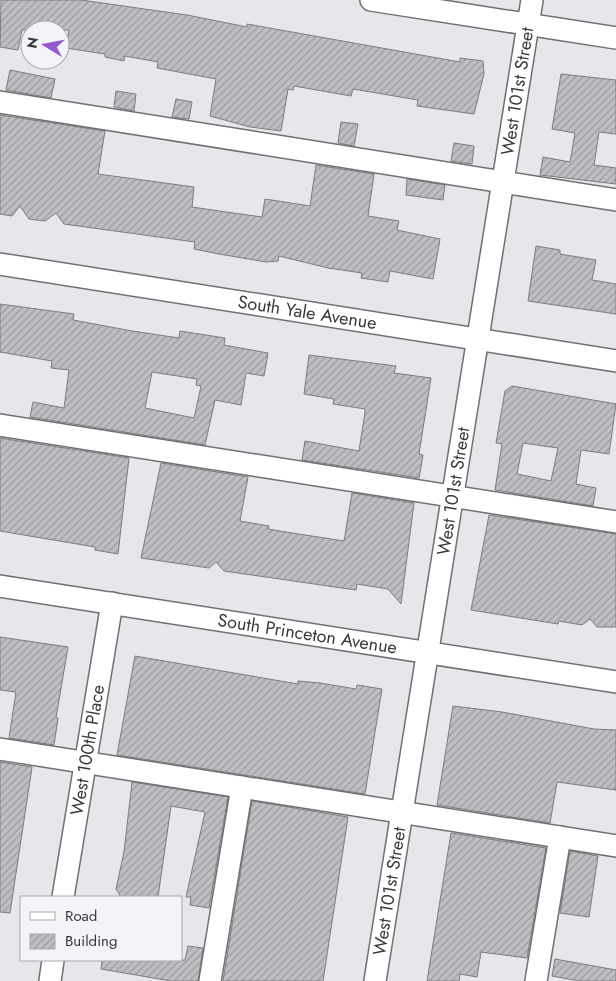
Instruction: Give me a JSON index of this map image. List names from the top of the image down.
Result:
{
  "streets": {
    "street": [
      "West 101st Street",
      "South Yale Avenue",
      "South Princeton Avenue",
      "West 100th Place"
    ]
  },
  "crossings": [
    ["West 101st Street", "South Yale Avenue"],
    ["West 101st Street", "South Princeton Avenue"],
    ["South Princeton Avenue", "West 100th Place"]
  ],
  "legend": ["Road", "Building"],
  "north": "left"
}
